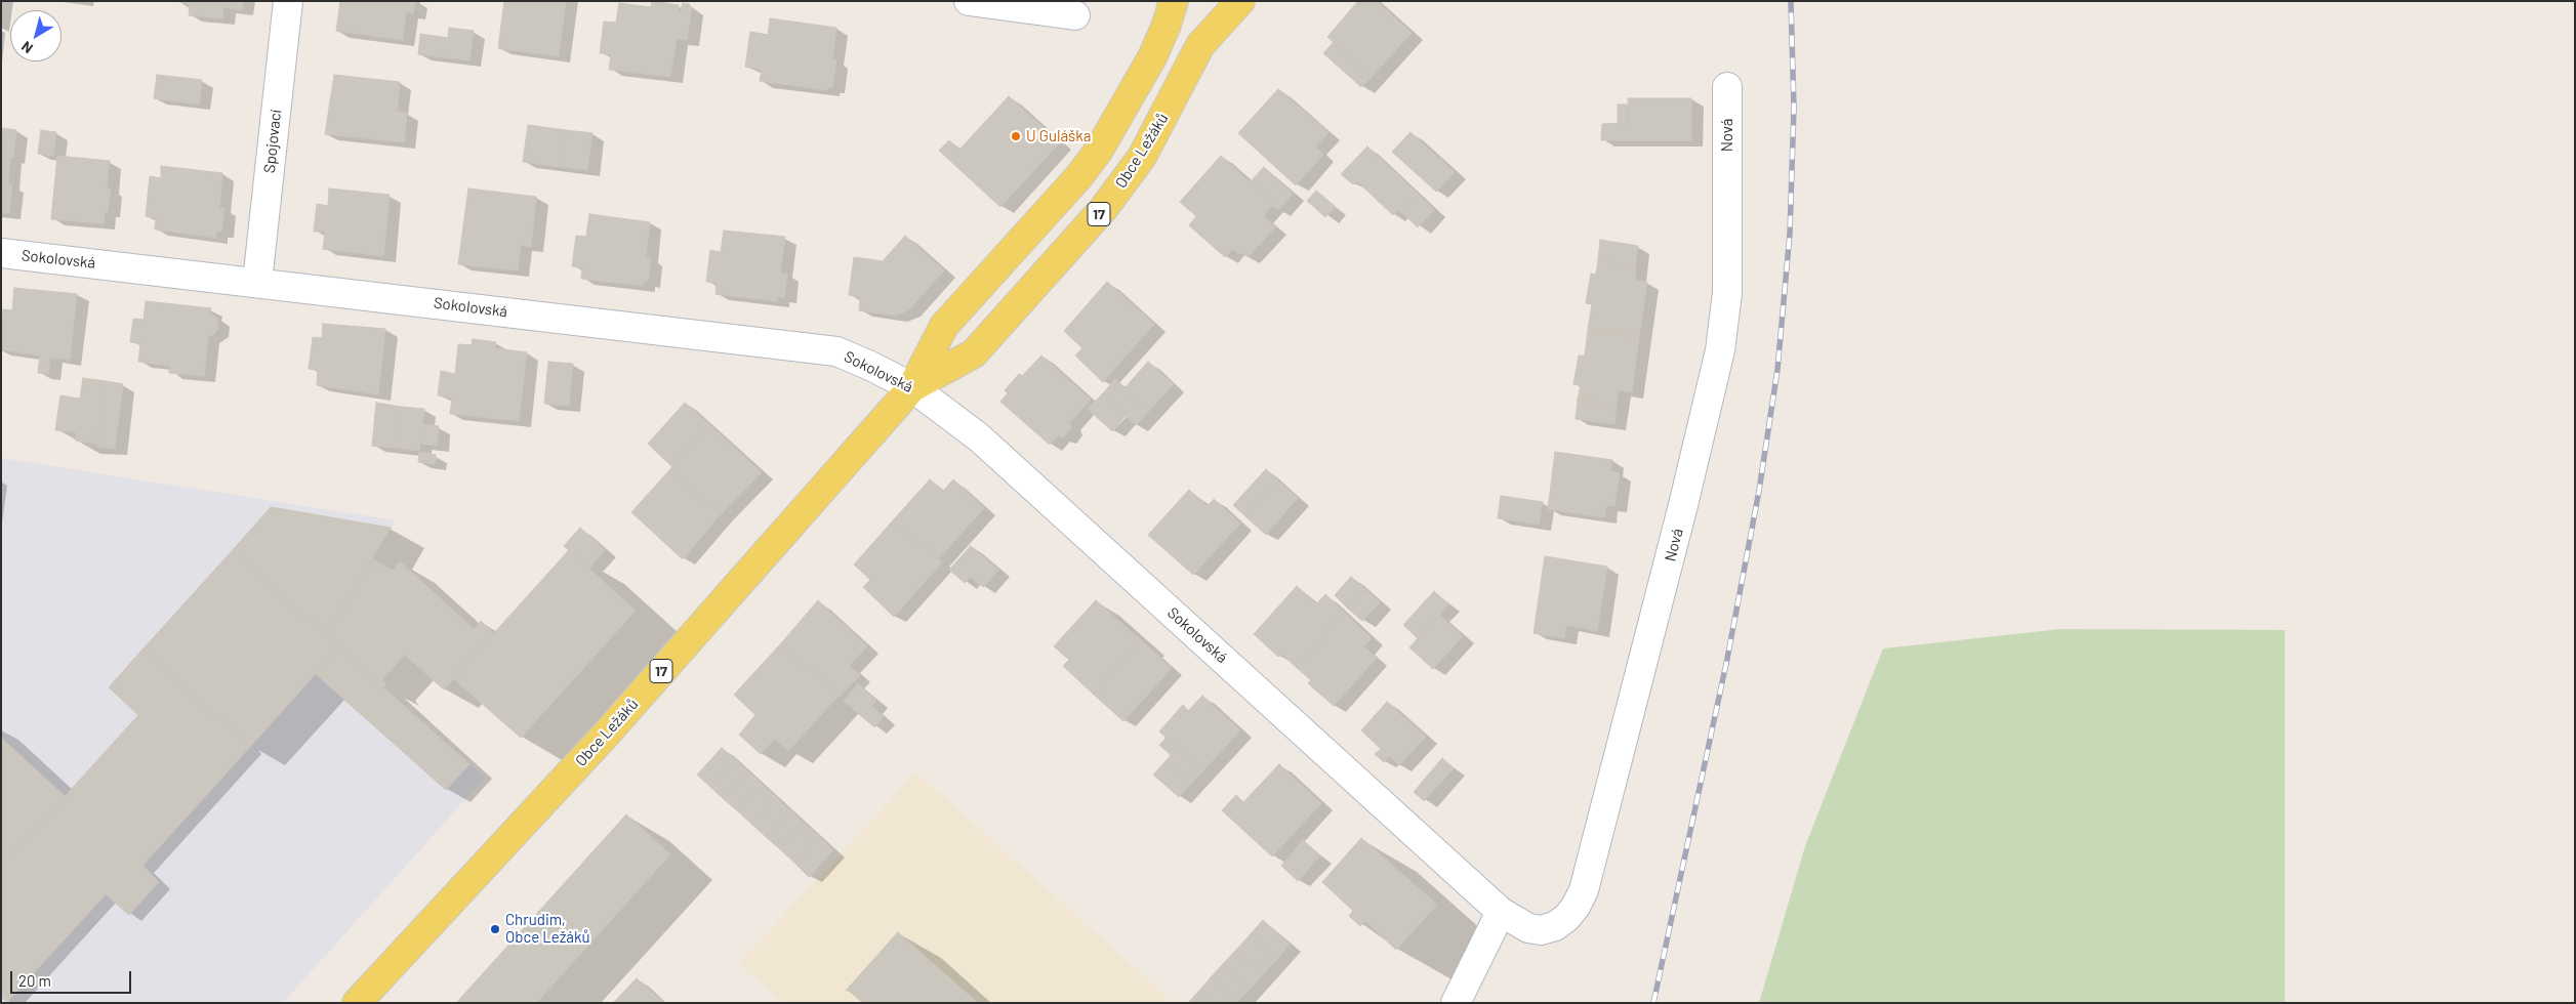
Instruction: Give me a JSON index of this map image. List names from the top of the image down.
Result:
{
  "streets": {
    "main road": ["Obce Ležáků", "17"],
    "street": ["Nová", "Spojovací", "Sokolovská"]
  },
  "crossings": [
    ["Nová", "Sokolovská"],
    ["Spojovací", "Sokolovská"],
    ["Obce Ležáků", "Sokolovská"]
  ],
  "places": ["U Guláška", "Chrudim, Obce Ležáků"],
  "scale_bar": "20 m",
  "north": "bottom left"
}
